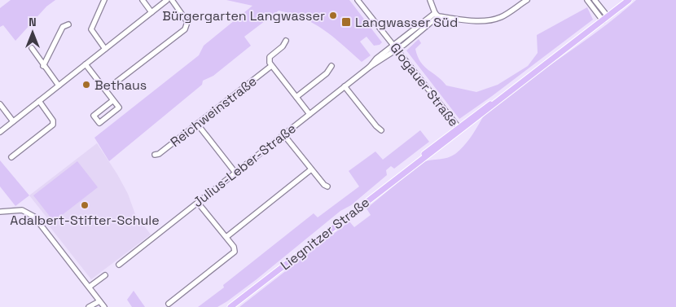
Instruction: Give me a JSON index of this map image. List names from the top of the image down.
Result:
{
  "streets": {
    "main road": ["Liegnitzer Straße"],
    "street": ["Glogauer Straße", "Reichweinstraße", "Julius-Leber-Straße"]
  },
  "crossings": [
    ["Glogauer Straße", "Julius-Leber-Straße"],
    ["Glogauer Straße", "Liegnitzer Straße"]
  ],
  "places": {
    "other": ["Bürgergarten Langwasser", "Bethaus", "Adalbert-Stifter-Schule"],
    "transit": ["Langwasser Süd"]
  },
  "north": "top"
}
